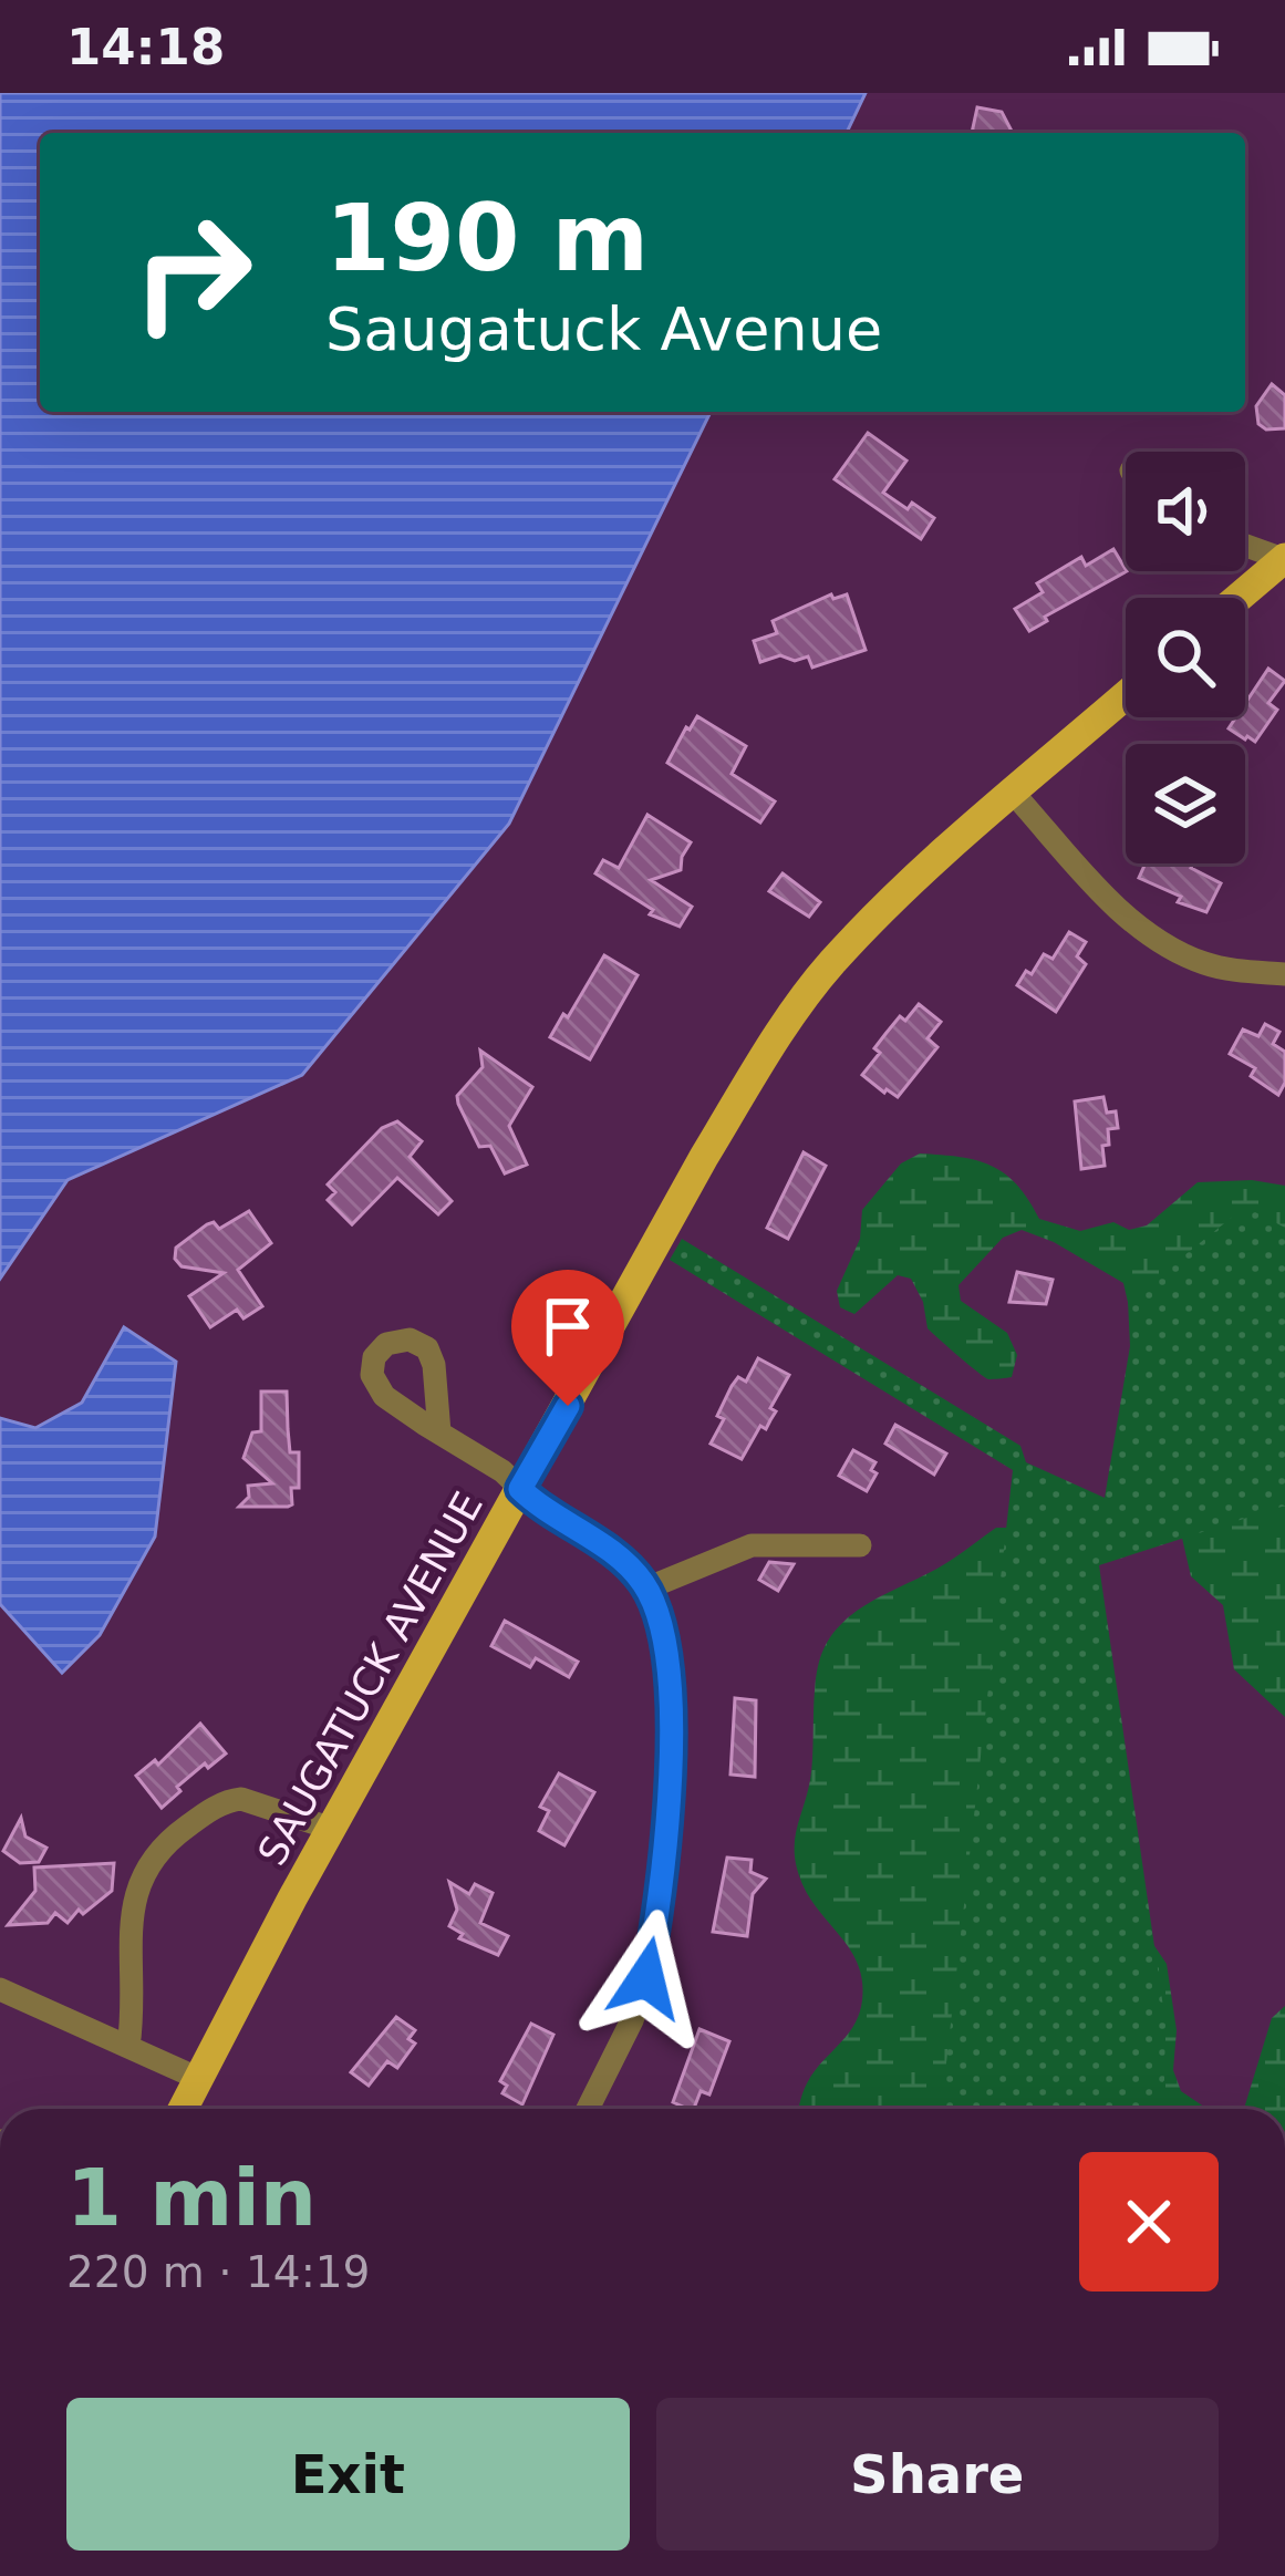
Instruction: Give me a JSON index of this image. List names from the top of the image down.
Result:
{
  "streets": {
    "main road": ["SAUGATUCK AVENUE"]
  },
  "page": {
    "status": "14:18",
    "turn": ["190 m", "Saugatuck Avenue"],
    "heading": ["1 min", "220 m · 14:19"],
    "buttons": ["Exit", "Share"]
  }
}
